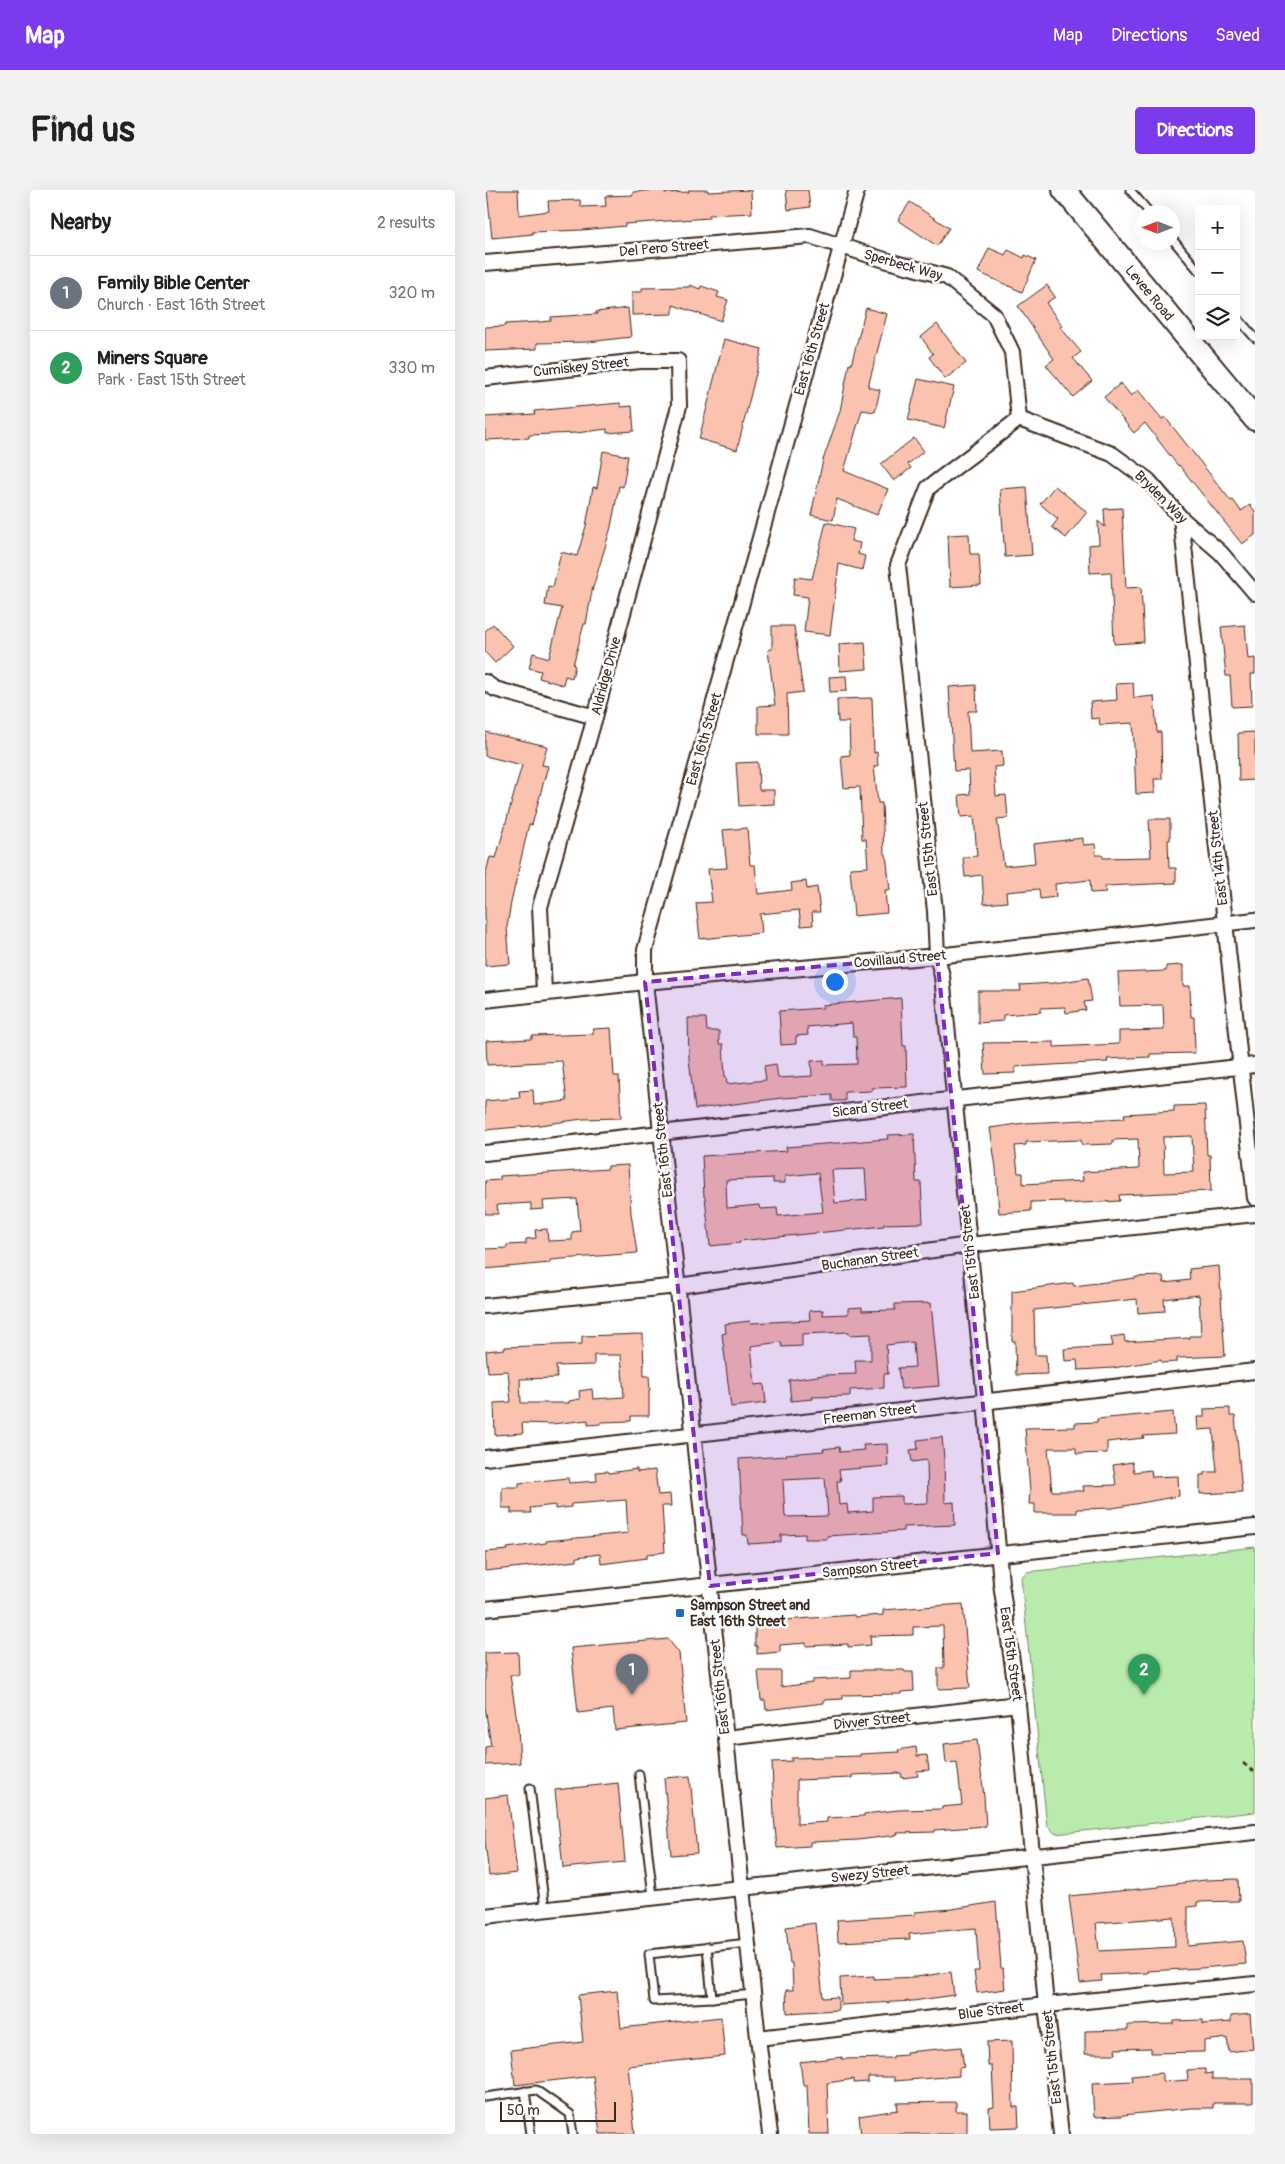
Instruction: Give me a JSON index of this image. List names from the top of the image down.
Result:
{
  "streets": {
    "highway": ["Levee Road"],
    "street": [
      "Del Pero Street",
      "Sperbeck Way",
      "East 16th Street",
      "Cumiskey Street",
      "Bryden Way",
      "Aldridge Drive",
      "East 15th Street",
      "East 14th Street",
      "Covillaud Street",
      "Sicard Street",
      "Buchanan Street",
      "Freeman Street",
      "Sampson Street",
      "Divver Street",
      "Swezy Street",
      "Blue Street"
    ]
  },
  "crossings": [
    ["Del Pero Street", "Sperbeck Way"],
    ["Del Pero Street", "East 16th Street"],
    ["Sperbeck Way", "East 16th Street"],
    ["Sperbeck Way", "Bryden Way"],
    ["Sperbeck Way", "East 15th Street"],
    ["East 16th Street", "Covillaud Street"],
    ["East 16th Street", "Sicard Street"],
    ["East 16th Street", "Buchanan Street"],
    ["East 16th Street", "Freeman Street"],
    ["East 16th Street", "Sampson Street"],
    ["East 16th Street", "Divver Street"],
    ["East 16th Street", "Swezy Street"],
    ["East 16th Street", "Blue Street"],
    ["Cumiskey Street", "Aldridge Drive"],
    ["Bryden Way", "East 15th Street"],
    ["Bryden Way", "East 14th Street"],
    ["Aldridge Drive", "Covillaud Street"],
    ["East 15th Street", "Covillaud Street"],
    ["East 15th Street", "Sicard Street"],
    ["East 15th Street", "Buchanan Street"],
    ["East 15th Street", "Freeman Street"],
    ["East 15th Street", "Sampson Street"],
    ["East 15th Street", "Divver Street"],
    ["East 15th Street", "Swezy Street"],
    ["East 15th Street", "Blue Street"],
    ["East 14th Street", "Covillaud Street"],
    ["East 14th Street", "Sicard Street"]
  ],
  "places": {
    "transit": ["Sampson Street and East 16th Street"]
  },
  "scale_bar": "50 m",
  "north": "left",
  "page": {
    "header": "Map",
    "nav": ["Map", "Directions", "Saved"],
    "buttons": "Directions",
    "title": "Find us",
    "heading": ["Nearby", "2 results"],
    "map_buttons": ["+", "−"],
    "list": [
      {
        "mark": "1",
        "name": "Family Bible Center",
        "note": "Church · East 16th Street",
        "value": "320 m"
      },
      {
        "mark": "2",
        "name": "Miners Square",
        "note": "Park · East 15th Street",
        "value": "330 m"
      }
    ],
    "pins": ["1", "2"],
    "scale": "50 m"
  }
}
